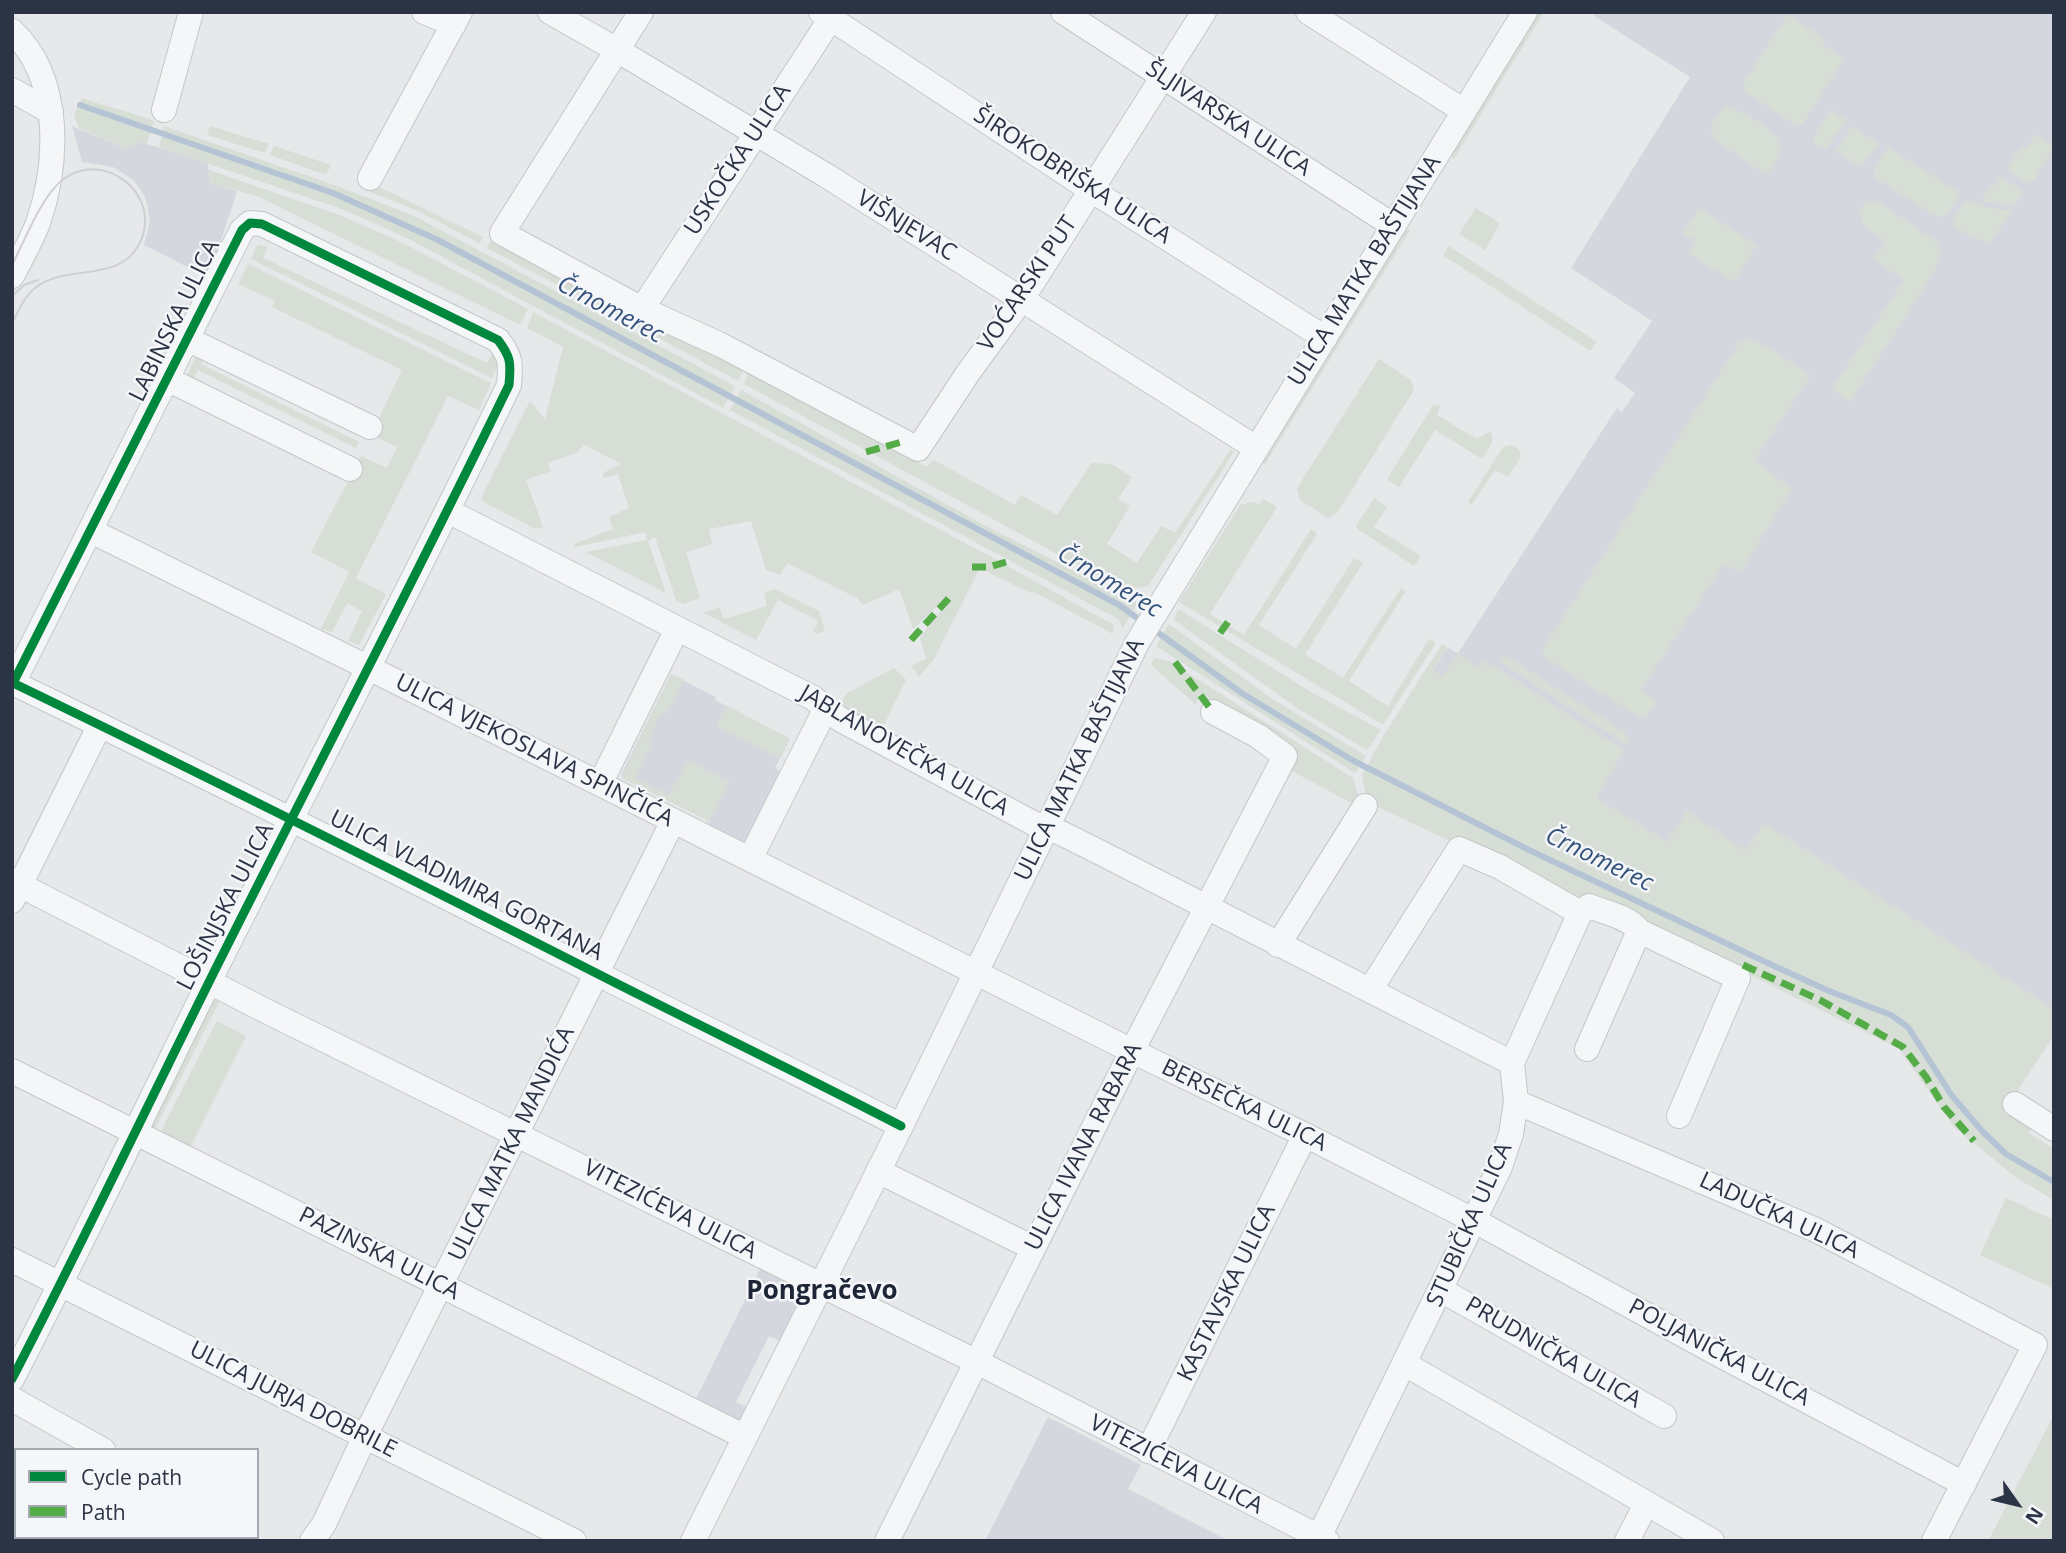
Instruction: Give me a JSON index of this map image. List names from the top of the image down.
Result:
{
  "streets": {
    "street": [
      "ŠLJIVARSKA ULICA",
      "USKOČKA ULICA",
      "ŠIROKOBRIŠKA ULICA",
      "VIŠNJEVAC",
      "ULICA MATKA BAŠTIJANA",
      "VOĆARSKI PUT",
      "LABINSKA ULICA",
      "ULICA VJEKOSLAVA SPINČIĆA",
      "JABLANOVEČKA ULICA",
      "ULICA VLADIMIRA GORTANA",
      "LOŠINJSKA ULICA",
      "BERSEČKA ULICA",
      "ULICA MATKA MANDIĆA",
      "ULICA IVANA RABARA",
      "VITEZIĆEVA ULICA",
      "LADUČKA ULICA",
      "STUBIČKA ULICA",
      "PAZINSKA ULICA",
      "KASTAVSKA ULICA",
      "PRUDNIČKA ULICA",
      "POLJANIČKA ULICA",
      "ULICA JURJA DOBRILE"
    ]
  },
  "crossings": [
    ["ŠLJIVARSKA ULICA", "ULICA MATKA BAŠTIJANA"],
    ["ŠLJIVARSKA ULICA", "VOĆARSKI PUT"],
    ["USKOČKA ULICA", "ŠIROKOBRIŠKA ULICA"],
    ["USKOČKA ULICA", "VIŠNJEVAC"],
    ["USKOČKA ULICA", "VOĆARSKI PUT"],
    ["ŠIROKOBRIŠKA ULICA", "ULICA MATKA BAŠTIJANA"],
    ["ŠIROKOBRIŠKA ULICA", "VOĆARSKI PUT"],
    ["VIŠNJEVAC", "ULICA MATKA BAŠTIJANA"],
    ["VIŠNJEVAC", "VOĆARSKI PUT"],
    ["ULICA MATKA BAŠTIJANA", "ULICA VJEKOSLAVA SPINČIĆA"],
    ["ULICA MATKA BAŠTIJANA", "JABLANOVEČKA ULICA"],
    ["ULICA MATKA BAŠTIJANA", "ULICA VLADIMIRA GORTANA"],
    ["ULICA MATKA BAŠTIJANA", "BERSEČKA ULICA"],
    ["ULICA MATKA BAŠTIJANA", "VITEZIĆEVA ULICA"],
    ["ULICA MATKA BAŠTIJANA", "PAZINSKA ULICA"],
    ["LABINSKA ULICA", "ULICA VJEKOSLAVA SPINČIĆA"],
    ["LABINSKA ULICA", "ULICA VLADIMIRA GORTANA"],
    ["LABINSKA ULICA", "LOŠINJSKA ULICA"],
    ["ULICA VJEKOSLAVA SPINČIĆA", "LOŠINJSKA ULICA"],
    ["ULICA VJEKOSLAVA SPINČIĆA", "BERSEČKA ULICA"],
    ["ULICA VJEKOSLAVA SPINČIĆA", "ULICA MATKA MANDIĆA"],
    ["JABLANOVEČKA ULICA", "LOŠINJSKA ULICA"],
    ["JABLANOVEČKA ULICA", "ULICA IVANA RABARA"],
    ["JABLANOVEČKA ULICA", "STUBIČKA ULICA"],
    ["ULICA VLADIMIRA GORTANA", "LOŠINJSKA ULICA"],
    ["ULICA VLADIMIRA GORTANA", "ULICA MATKA MANDIĆA"],
    ["LOŠINJSKA ULICA", "VITEZIĆEVA ULICA"],
    ["LOŠINJSKA ULICA", "PAZINSKA ULICA"],
    ["LOŠINJSKA ULICA", "ULICA JURJA DOBRILE"],
    ["BERSEČKA ULICA", "ULICA IVANA RABARA"],
    ["BERSEČKA ULICA", "STUBIČKA ULICA"],
    ["BERSEČKA ULICA", "KASTAVSKA ULICA"],
    ["BERSEČKA ULICA", "POLJANIČKA ULICA"],
    ["ULICA MATKA MANDIĆA", "VITEZIĆEVA ULICA"],
    ["ULICA MATKA MANDIĆA", "PAZINSKA ULICA"],
    ["ULICA MATKA MANDIĆA", "ULICA JURJA DOBRILE"],
    ["ULICA IVANA RABARA", "VITEZIĆEVA ULICA"],
    ["VITEZIĆEVA ULICA", "STUBIČKA ULICA"],
    ["VITEZIĆEVA ULICA", "KASTAVSKA ULICA"],
    ["LADUČKA ULICA", "STUBIČKA ULICA"],
    ["LADUČKA ULICA", "POLJANIČKA ULICA"],
    ["STUBIČKA ULICA", "PRUDNIČKA ULICA"],
    ["STUBIČKA ULICA", "POLJANIČKA ULICA"]
  ],
  "districts": ["Pongračevo"],
  "water": ["Črnomerec"],
  "legend": ["Cycle path", "Path"],
  "north": "bottom right"
}
